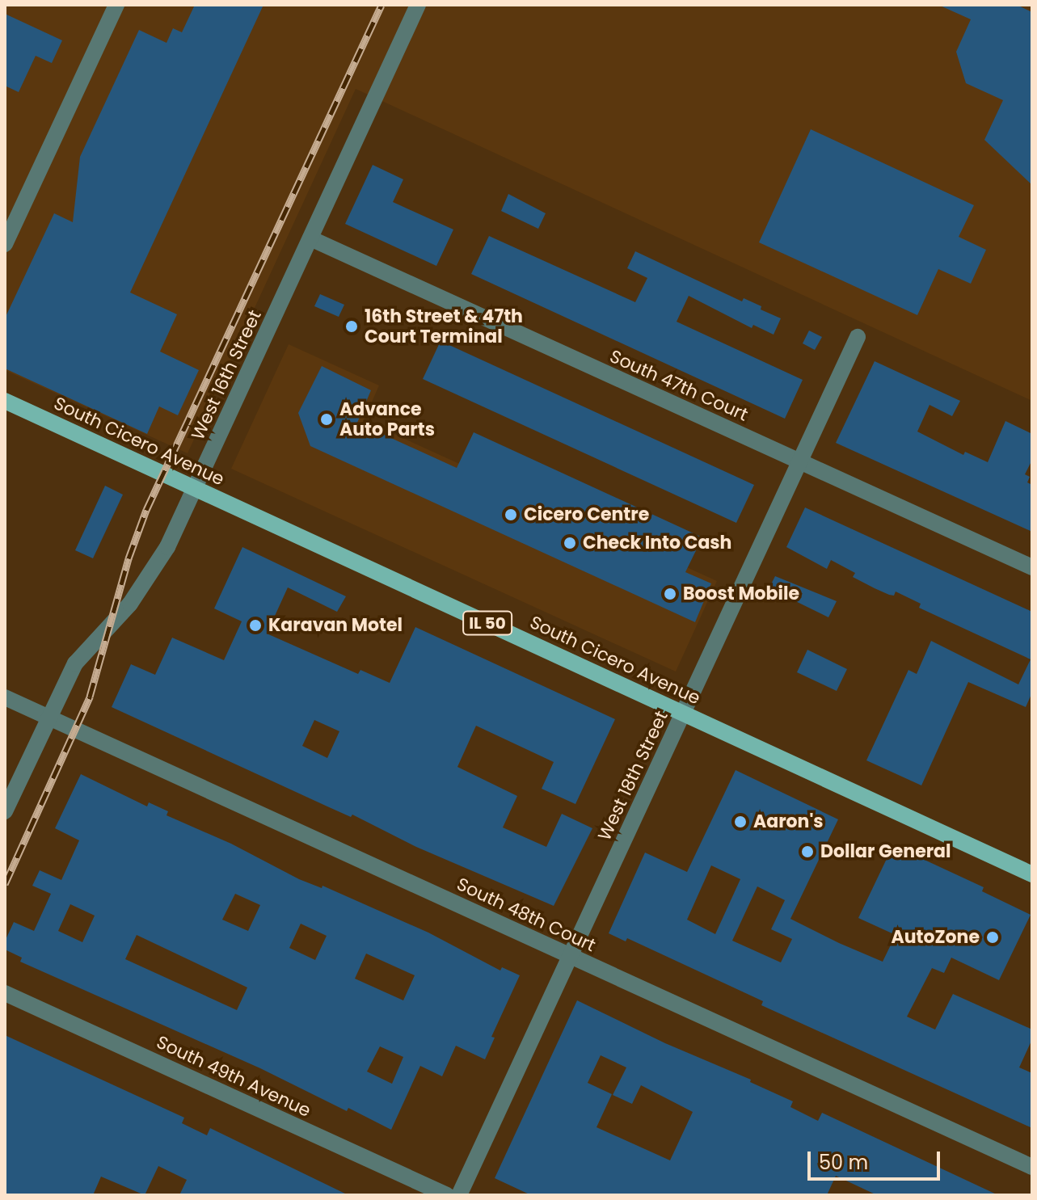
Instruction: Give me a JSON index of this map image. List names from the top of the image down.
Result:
{
  "streets": {
    "main road": ["South Cicero Avenue", "IL 50"],
    "street": [
      "West 16th Street",
      "South 47th Court",
      "West 18th Street",
      "South 48th Court",
      "South 49th Avenue"
    ]
  },
  "crossings": [
    ["West 16th Street", "South 47th Court"],
    ["West 16th Street", "South Cicero Avenue"],
    ["West 16th Street", "South 48th Court"],
    ["South 47th Court", "West 18th Street"],
    ["South Cicero Avenue", "West 18th Street"],
    ["West 18th Street", "South 48th Court"]
  ],
  "places": [
    "16th Street & 47th Court Terminal",
    "Advance Auto Parts",
    "Cicero Centre",
    "Check Into Cash",
    "Boost Mobile",
    "Karavan Motel",
    "Aaron's",
    "Dollar General",
    "AutoZone"
  ],
  "scale_bar": "50 m"
}
